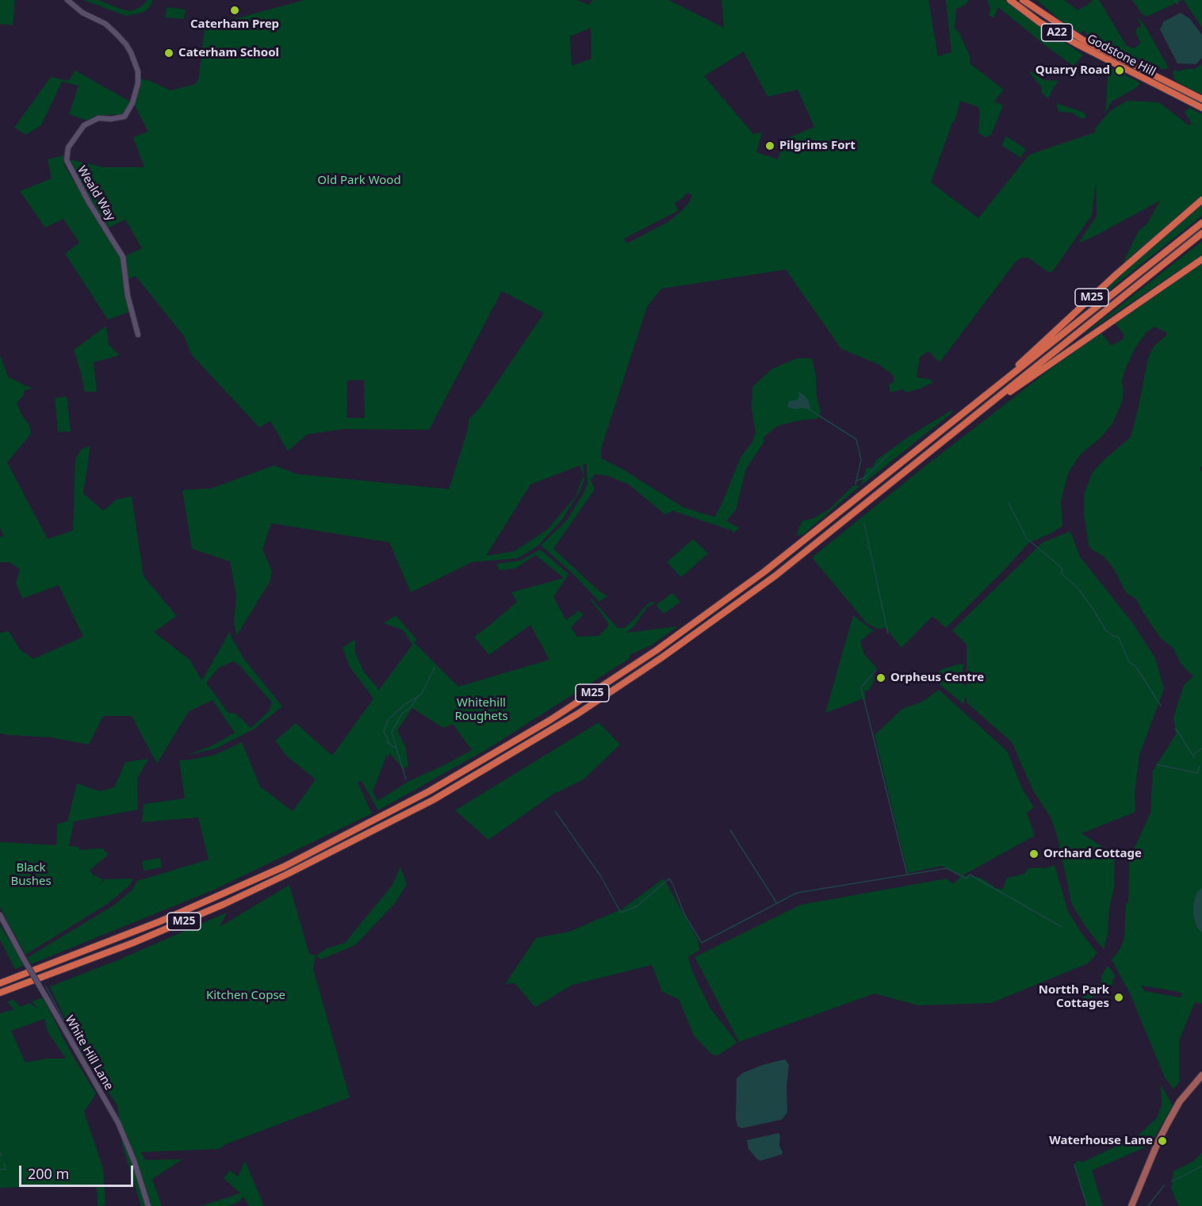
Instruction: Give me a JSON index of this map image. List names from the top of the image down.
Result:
{
  "streets": {
    "highway": ["A22", "Godstone Hill", "M25"],
    "street": ["Weald Way", "White Hill Lane"]
  },
  "parks": [
    "Old Park Wood",
    "Whitehill Roughets",
    "Black Bushes",
    "Kitchen Copse"
  ],
  "places": [
    "Caterham Prep",
    "Caterham School",
    "Quarry Road",
    "Pilgrims Fort",
    "Orpheus Centre",
    "Orchard Cottage",
    "Nortth Park Cottages",
    "Waterhouse Lane"
  ],
  "scale_bar": "200 m"
}
